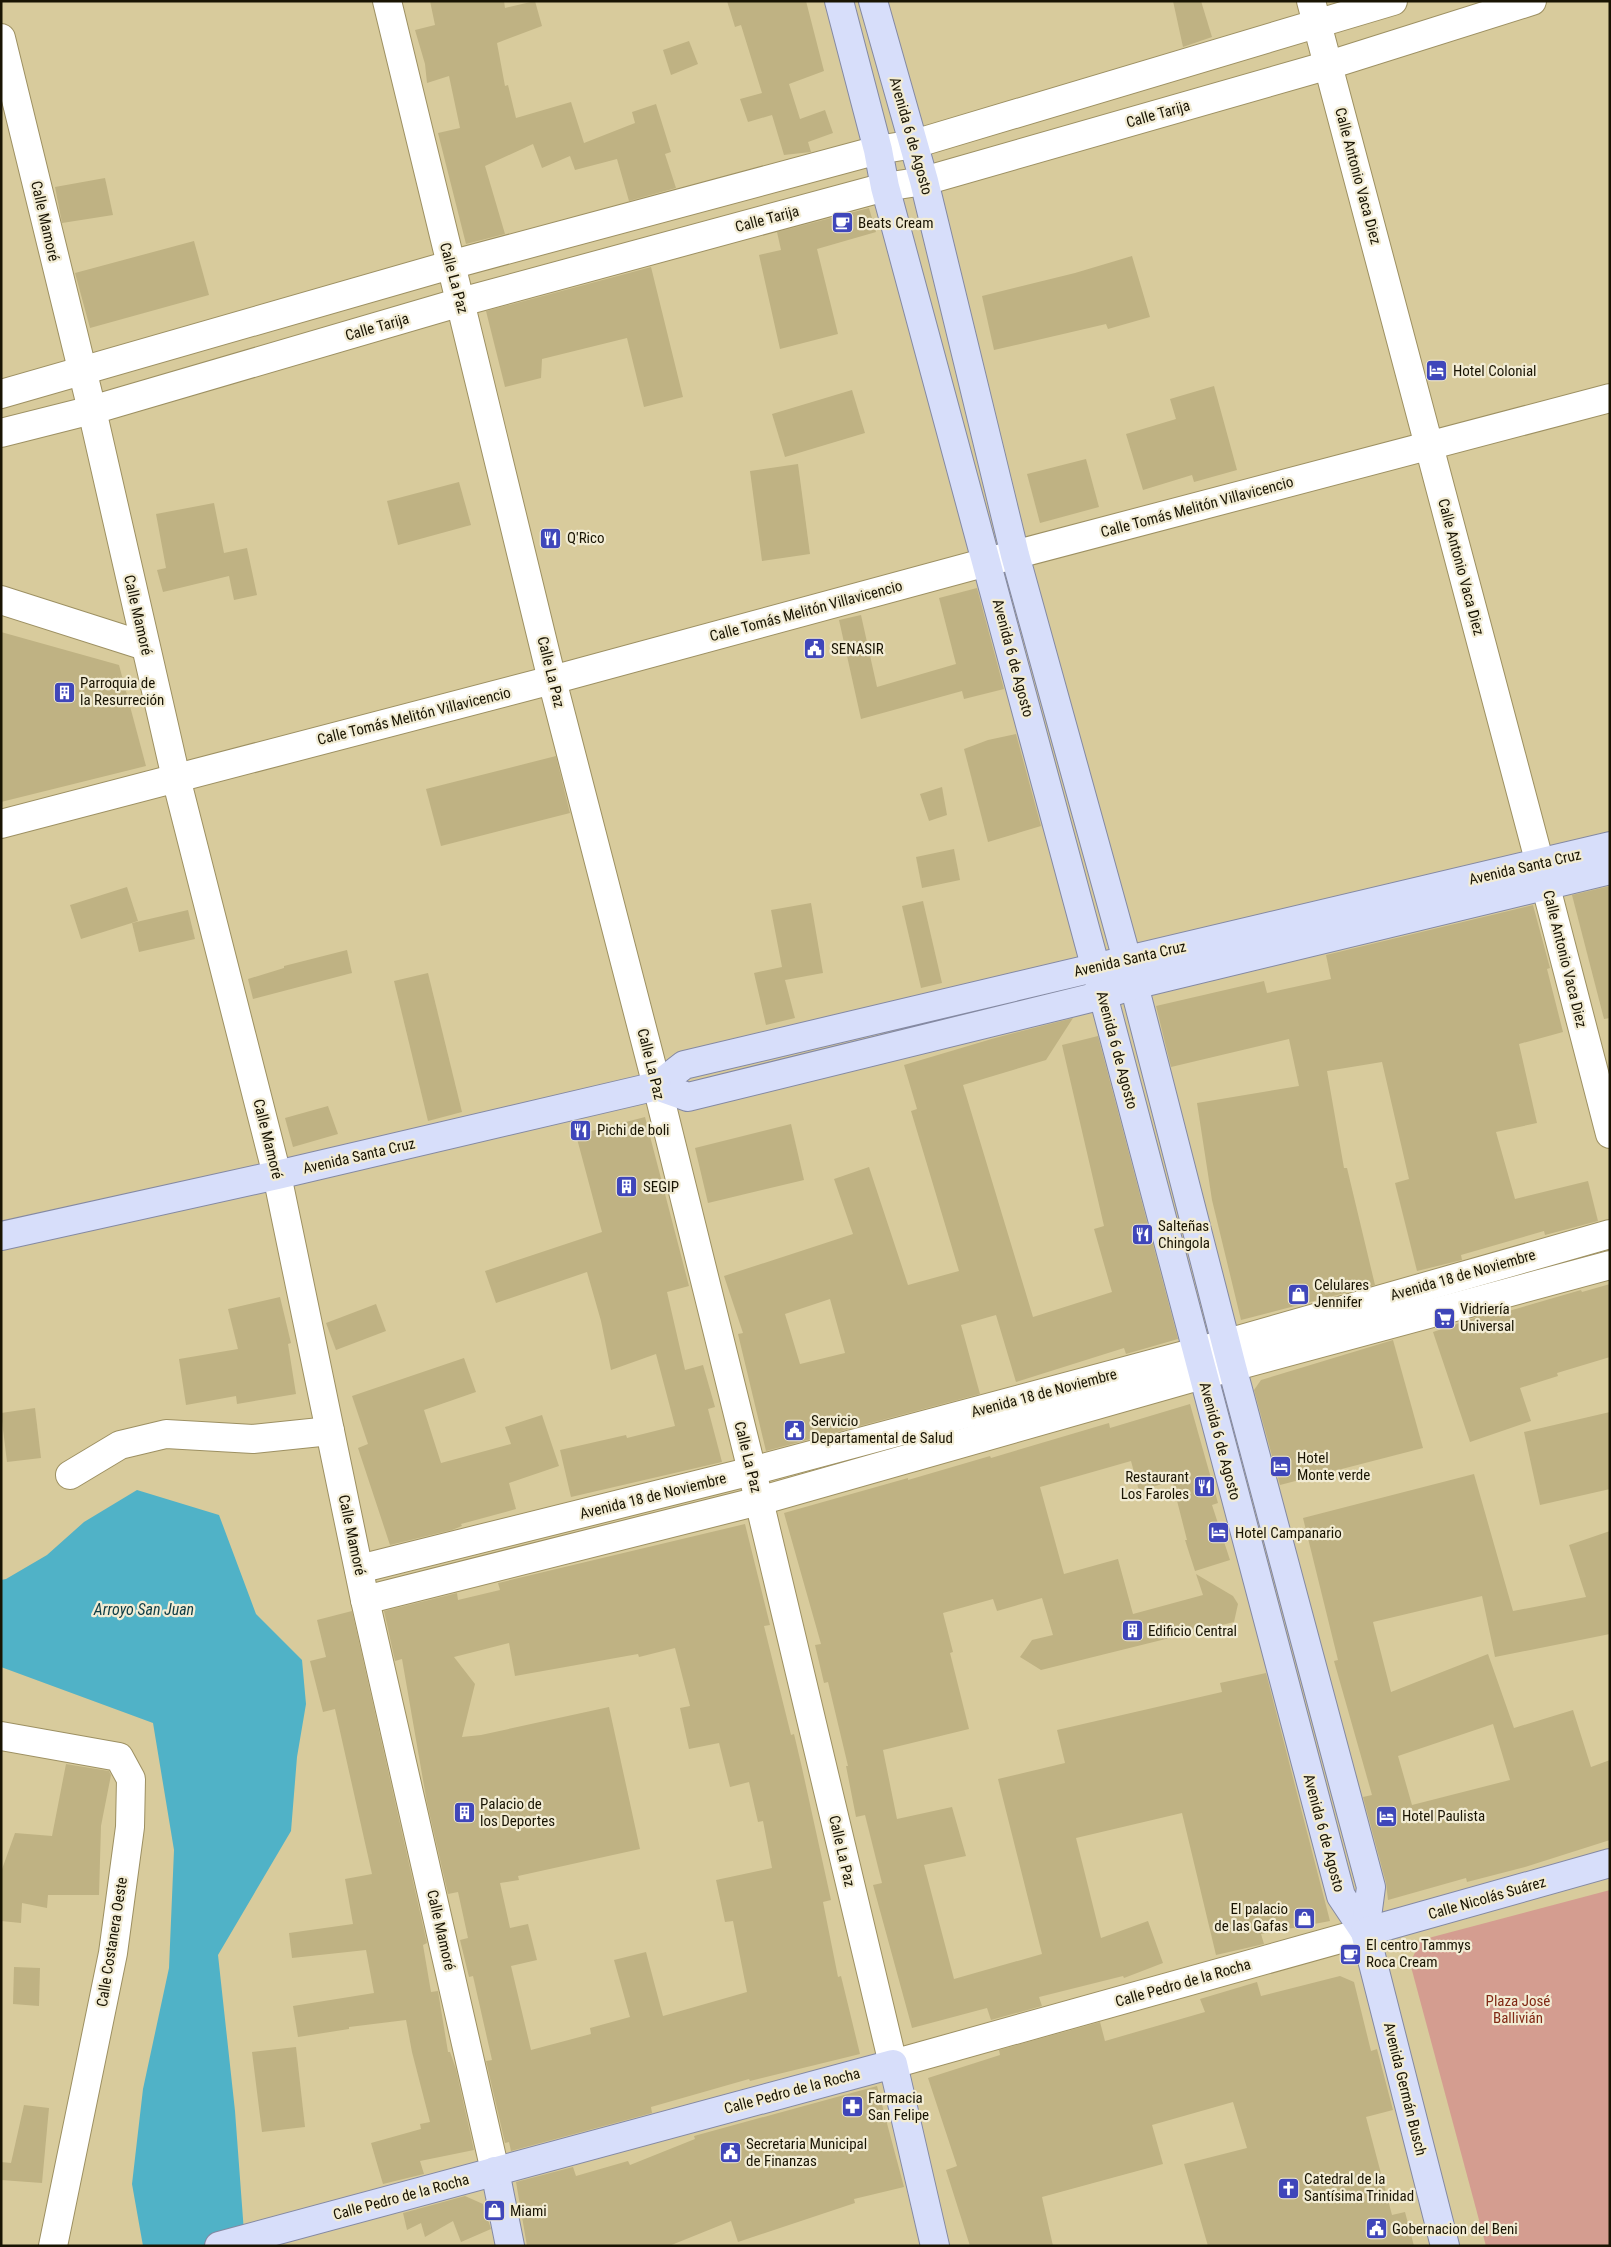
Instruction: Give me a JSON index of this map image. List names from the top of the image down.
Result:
{
  "streets": {
    "main road": [
      "Avenida 6 de Agosto",
      "Calle Mamoré",
      "Calle La Paz",
      "Avenida Santa Cruz",
      "Calle Nicolás Suárez",
      "Calle Pedro de la Rocha",
      "Avenida Germán Busch"
    ],
    "street": [
      "Calle Tarija",
      "Calle Antonio Vaca Diez",
      "Calle Tomás Melitón Villavicencio",
      "Avenida 18 de Noviembre",
      "Calle Costanera Oeste"
    ]
  },
  "crossings": [
    ["Calle Tarija", "Avenida 6 de Agosto"],
    ["Calle Tarija", "Calle Antonio Vaca Diez"],
    ["Calle Tarija", "Calle Mamoré"],
    ["Calle Tarija", "Calle La Paz"],
    ["Avenida 6 de Agosto", "Calle Tomás Melitón Villavicencio"],
    ["Avenida 6 de Agosto", "Avenida Santa Cruz"],
    ["Avenida 6 de Agosto", "Avenida 18 de Noviembre"],
    ["Avenida 6 de Agosto", "Calle Nicolás Suárez"],
    ["Avenida 6 de Agosto", "Calle Pedro de la Rocha"],
    ["Avenida 6 de Agosto", "Avenida Germán Busch"],
    ["Calle Antonio Vaca Diez", "Calle Tomás Melitón Villavicencio"],
    ["Calle Antonio Vaca Diez", "Avenida Santa Cruz"],
    ["Calle Mamoré", "Calle Tomás Melitón Villavicencio"],
    ["Calle Mamoré", "Avenida Santa Cruz"],
    ["Calle Mamoré", "Avenida 18 de Noviembre"],
    ["Calle Mamoré", "Calle Pedro de la Rocha"],
    ["Calle La Paz", "Calle Tomás Melitón Villavicencio"],
    ["Calle La Paz", "Avenida Santa Cruz"],
    ["Calle La Paz", "Avenida 18 de Noviembre"],
    ["Calle La Paz", "Calle Pedro de la Rocha"],
    ["Calle Nicolás Suárez", "Calle Pedro de la Rocha"],
    ["Calle Nicolás Suárez", "Avenida Germán Busch"],
    ["Calle Pedro de la Rocha", "Avenida Germán Busch"]
  ],
  "water": ["Arroyo San Juan"],
  "parks": ["Plaza José Ballivián"],
  "places": {
    "cafe": ["Beats Cream", "El centro Tammys Roca Cream"],
    "hotel": [
      "Hotel Colonial",
      "Hotel Monte verde",
      "Hotel Campanario",
      "Hotel Paulista"
    ],
    "restaurant": [
      "Q'Rico",
      "Pichi de boli",
      "Salteñas Chingola",
      "Restaurant Los Faroles"
    ],
    "public building": [
      "SENASIR",
      "Servicio Departamental de Salud",
      "Secretaria Municipal de Finanzas",
      "Gobernacion del Beni"
    ],
    "building": [
      "Parroquia de la Resurreción",
      "SEGIP",
      "Edificio Central",
      "Palacio de los Deportes"
    ],
    "shop": ["Celulares Jennifer", "El palacio de las Gafas", "Miami"],
    "supermarket": ["Vidriería Universal"],
    "pharmacy": ["Farmacia San Felipe"],
    "church": ["Catedral de la Santísima Trinidad"]
  }
}
